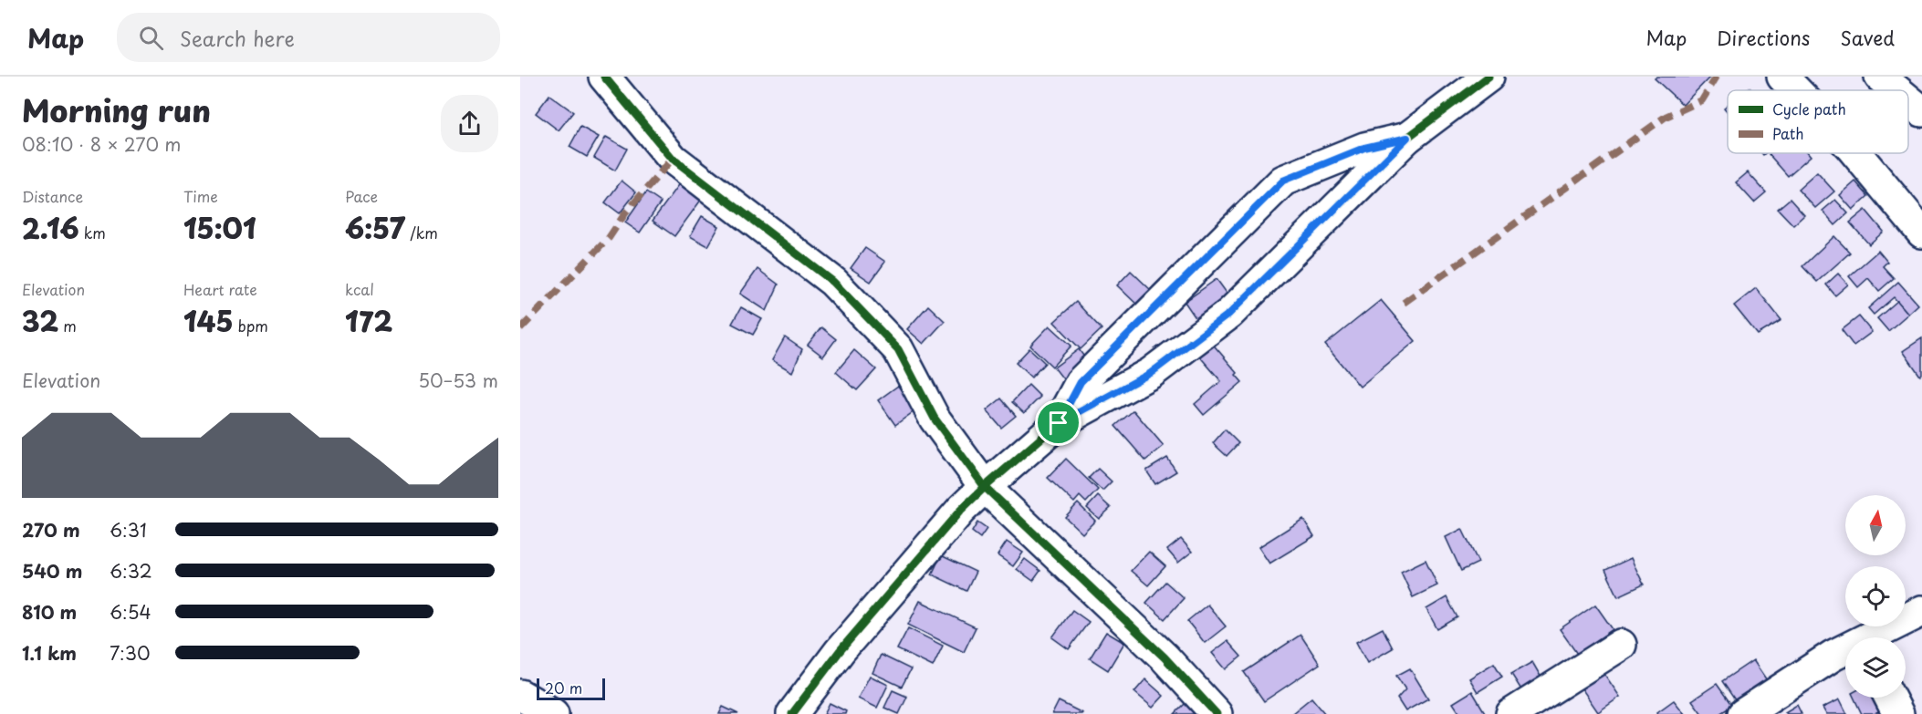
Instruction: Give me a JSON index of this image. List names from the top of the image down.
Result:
{
  "legend": ["Cycle path", "Path"],
  "scale_bar": "20 m",
  "north": "top",
  "page": {
    "header": "Map",
    "search": "Search here",
    "nav": ["Map", "Directions", "Saved"],
    "heading": ["Morning run", "08:10 · 8 × 270 m"],
    "stats": [
      ["Distance", "2.16 km"],
      ["Time", "15:01"],
      ["Pace", "6:57 /km"],
      ["Elevation", "32 m"],
      ["Heart rate", "145 bpm"],
      ["kcal", "172"]
    ],
    "chart": ["Elevation", "50–53 m"],
    "list": [
      {
        "name": "270 m",
        "note": "6:31"
      },
      {
        "name": "540 m",
        "note": "6:32"
      },
      {
        "name": "810 m",
        "note": "6:54"
      },
      {
        "name": "1.1 km",
        "note": "7:30"
      }
    ],
    "scale": "20 m"
  }
}
